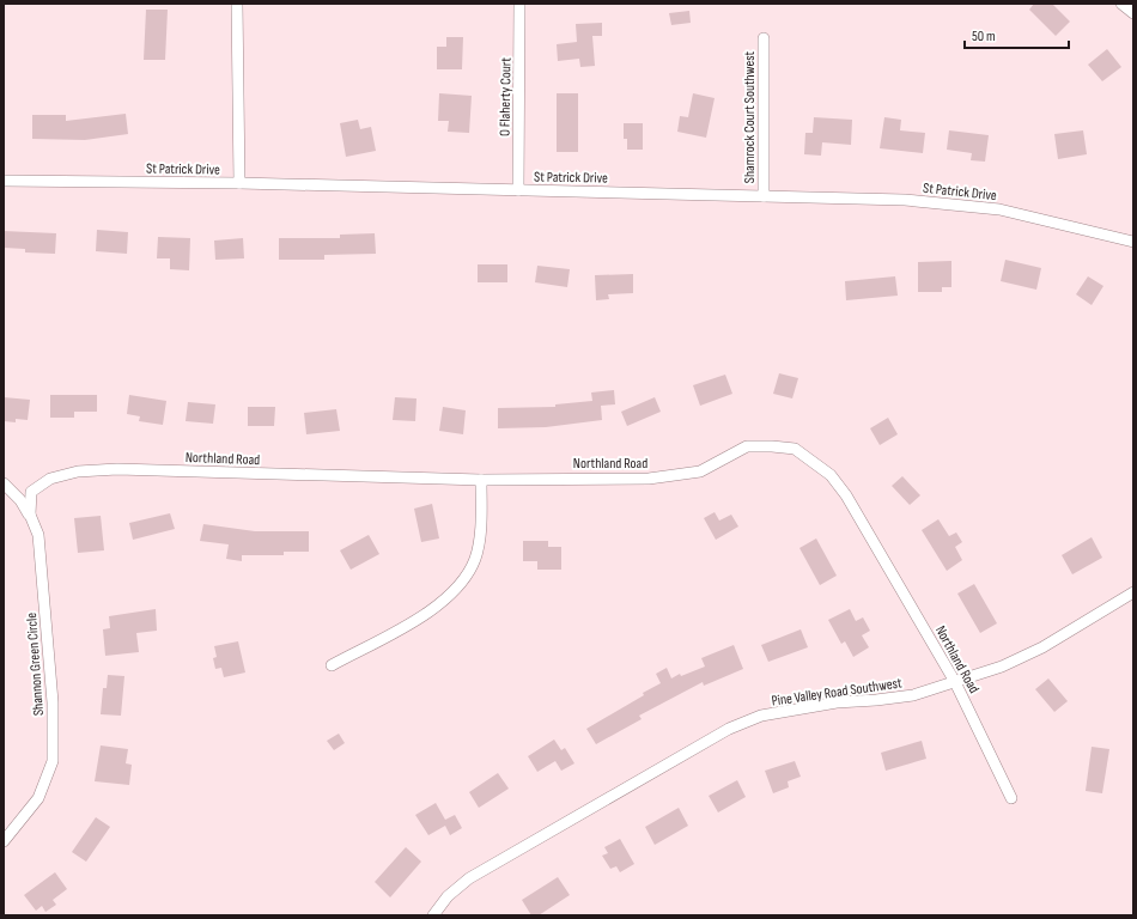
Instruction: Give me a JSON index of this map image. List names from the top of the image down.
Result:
{
  "streets": {
    "street": [
      "O Flaherty Court",
      "Shamrock Court Southwest",
      "St Patrick Drive",
      "Northland Road",
      "Shannon Green Circle",
      "Pine Valley Road Southwest"
    ]
  },
  "crossings": [
    ["O Flaherty Court", "St Patrick Drive"],
    ["Shamrock Court Southwest", "St Patrick Drive"],
    ["Northland Road", "Shannon Green Circle"],
    ["Northland Road", "Pine Valley Road Southwest"]
  ],
  "scale_bar": "50 m"
}
